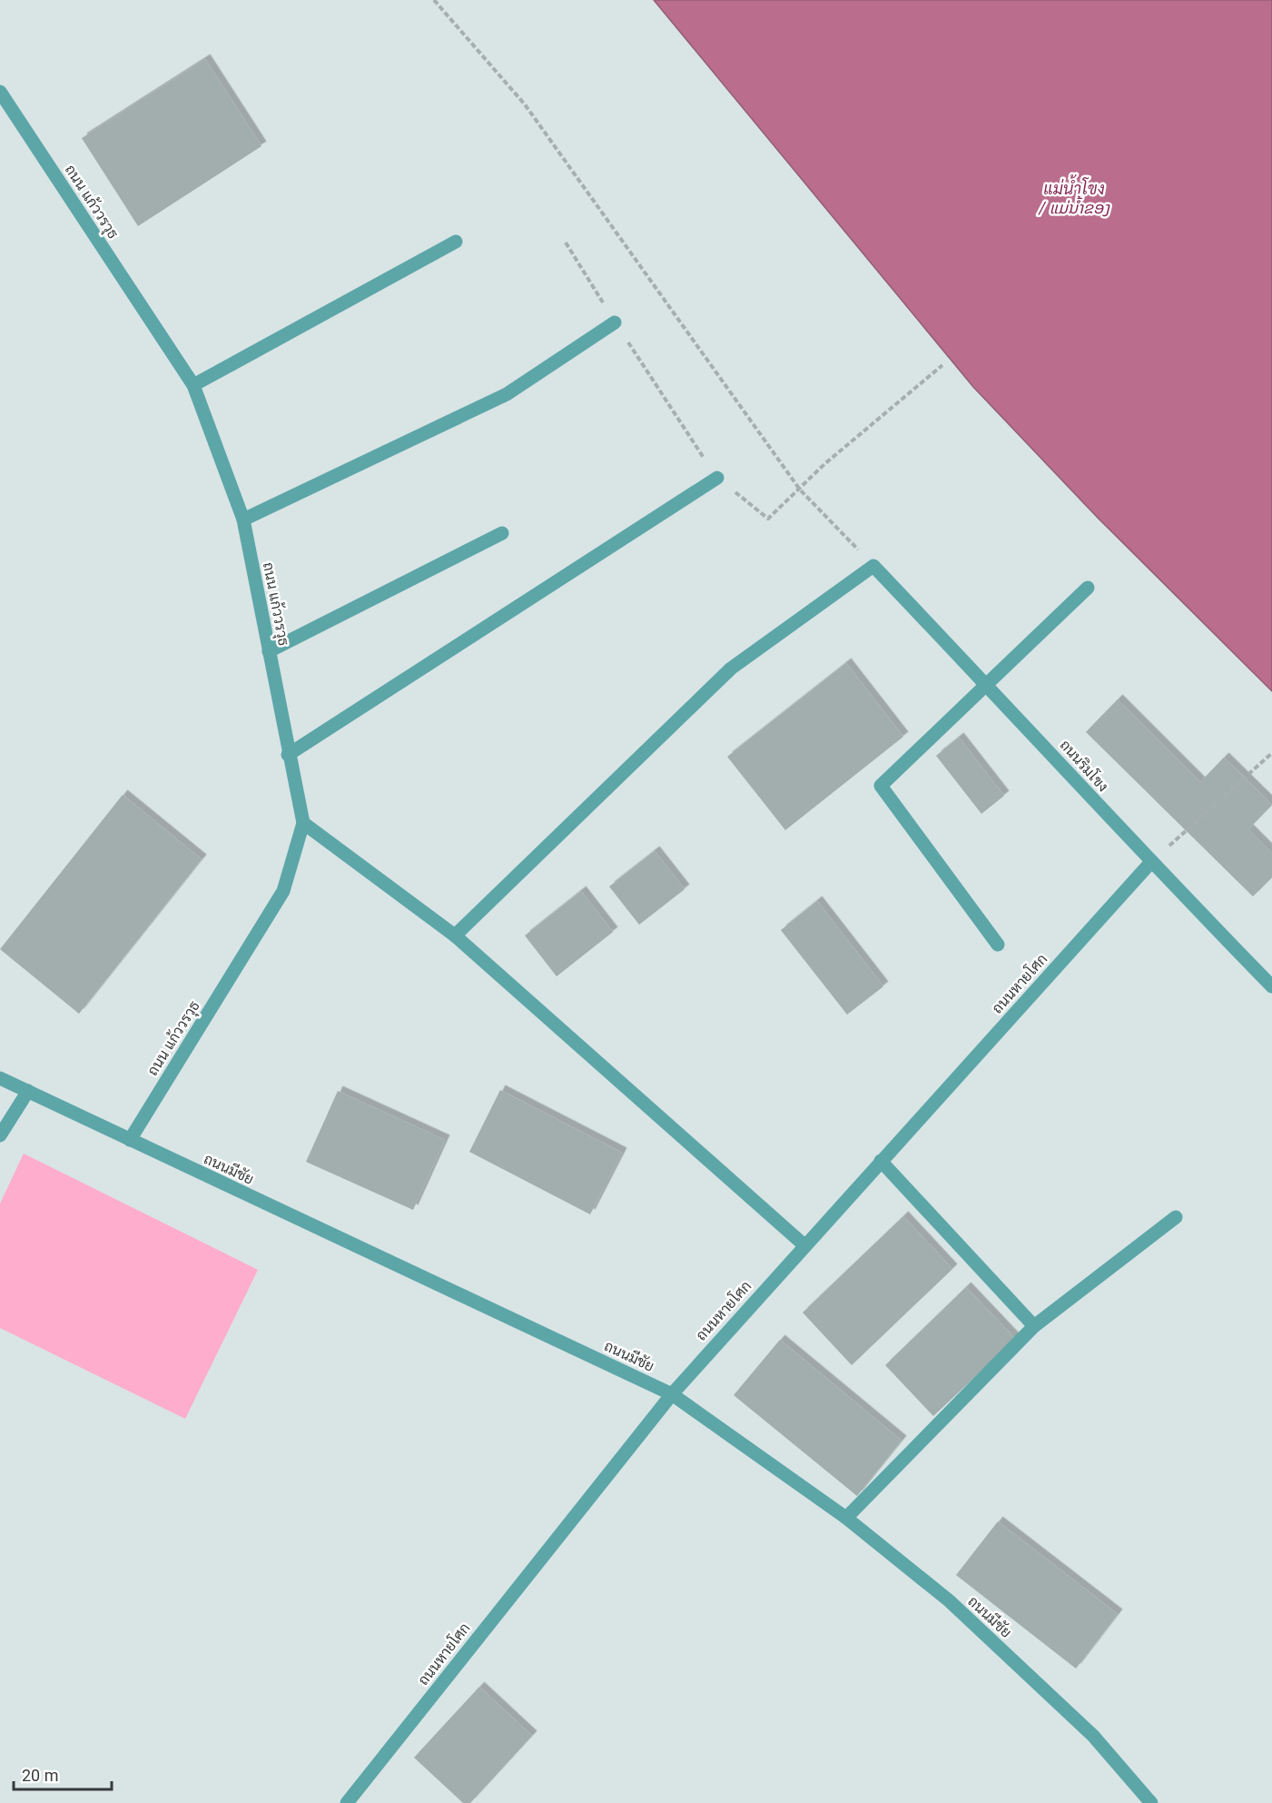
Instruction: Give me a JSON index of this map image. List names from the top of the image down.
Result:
{
  "streets": {
    "street": [
      "ถนน แก้ววรวุธ",
      "ถนนริมโขง",
      "ถนนหายโศก",
      "ถนนมีชัย"
    ]
  },
  "crossings": [
    ["ถนน แก้ววรวุธ", "ถนนมีชัย"],
    ["ถนนริมโขง", "ถนนหายโศก"],
    ["ถนนหายโศก", "ถนนมีชัย"]
  ],
  "water": ["แม่น้ำโขง / ແມ່ນ້ຳຂອງ"],
  "scale_bar": "20 m"
}
